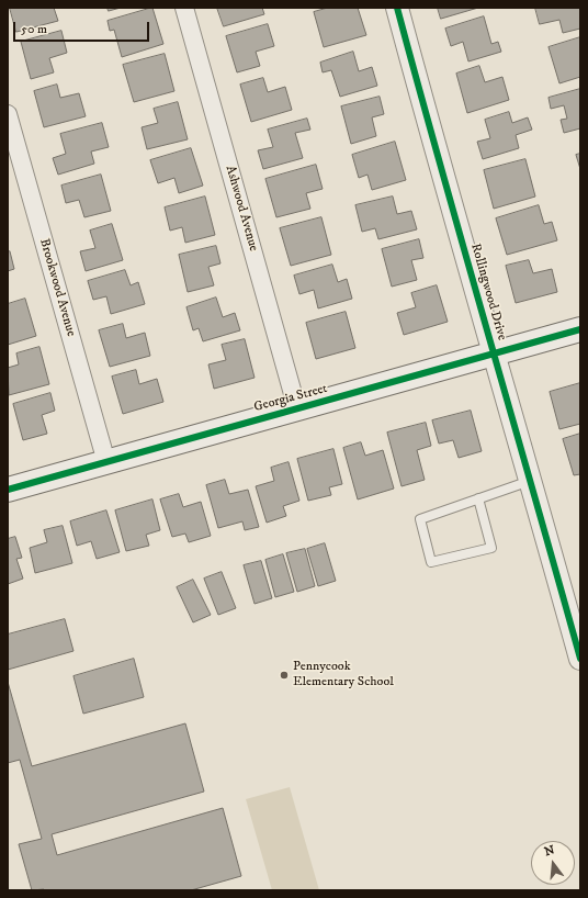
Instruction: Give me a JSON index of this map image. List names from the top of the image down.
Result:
{
  "streets": {
    "main road": ["Georgia Street"],
    "street": ["Ashwood Avenue", "Brookwood Avenue", "Rollingwood Drive"]
  },
  "crossings": [
    ["Ashwood Avenue", "Georgia Street"],
    ["Brookwood Avenue", "Georgia Street"],
    ["Rollingwood Drive", "Georgia Street"]
  ],
  "places": ["Pennycook Elementary School"],
  "scale_bar": "50 m",
  "north": "top"
}
